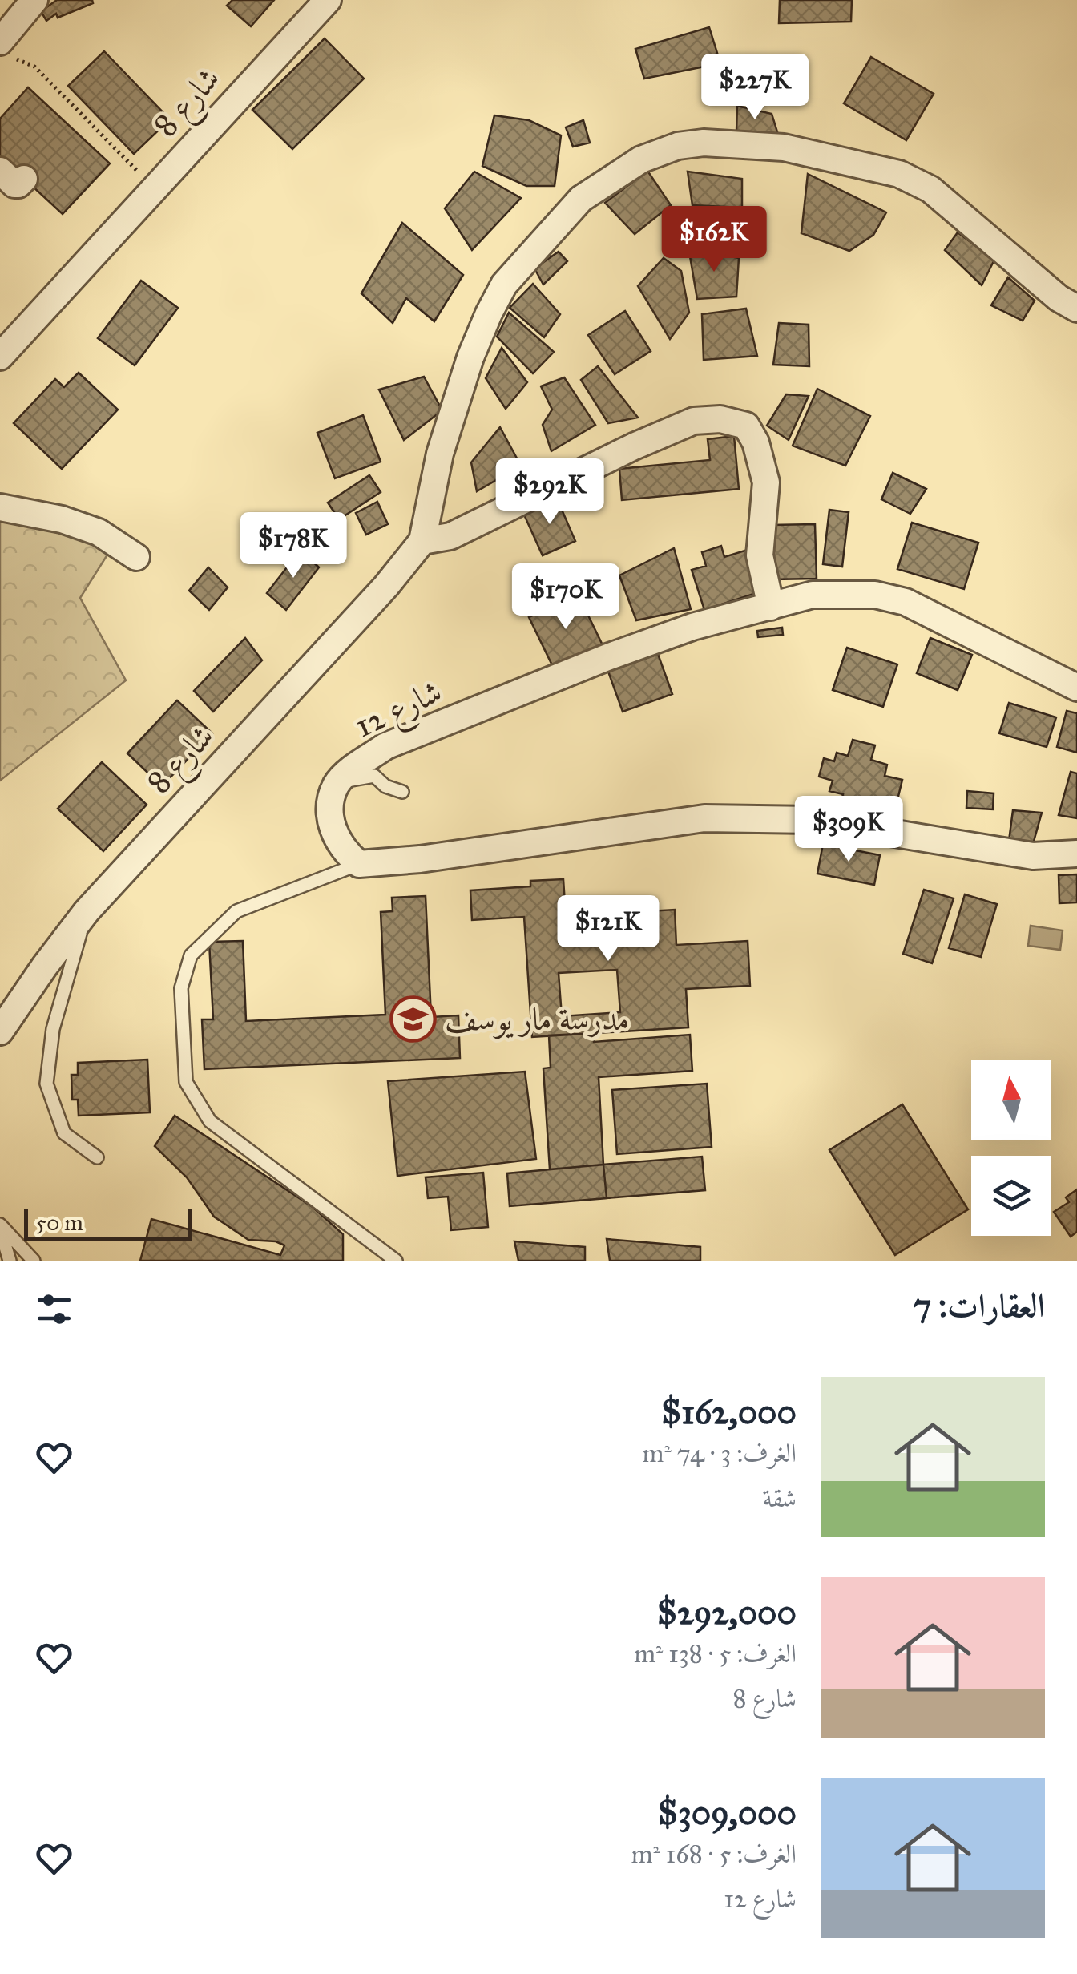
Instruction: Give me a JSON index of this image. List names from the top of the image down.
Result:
{
  "streets": {
    "street": ["شارع 8", "شارع 12"]
  },
  "places": {
    "school or university": ["مدرسة مار يوسف"]
  },
  "scale_bar": "50 m",
  "north": "top",
  "page": {
    "price": [
      "$227K",
      "$162K",
      "$292K",
      "$178K",
      "$170K",
      "$309K",
      "$121K"
    ],
    "scale": "50 m",
    "heading": "العقارات: 7",
    "list": [
      {
        "name": "$162,000",
        "note": "الغرف: 3 · 74 m² · شقة"
      },
      {
        "name": "$292,000",
        "note": "الغرف: 5 · 138 m² · شارع 8"
      },
      {
        "name": "$309,000",
        "note": "الغرف: 5 · 168 m² · شارع 12"
      }
    ]
  }
}
